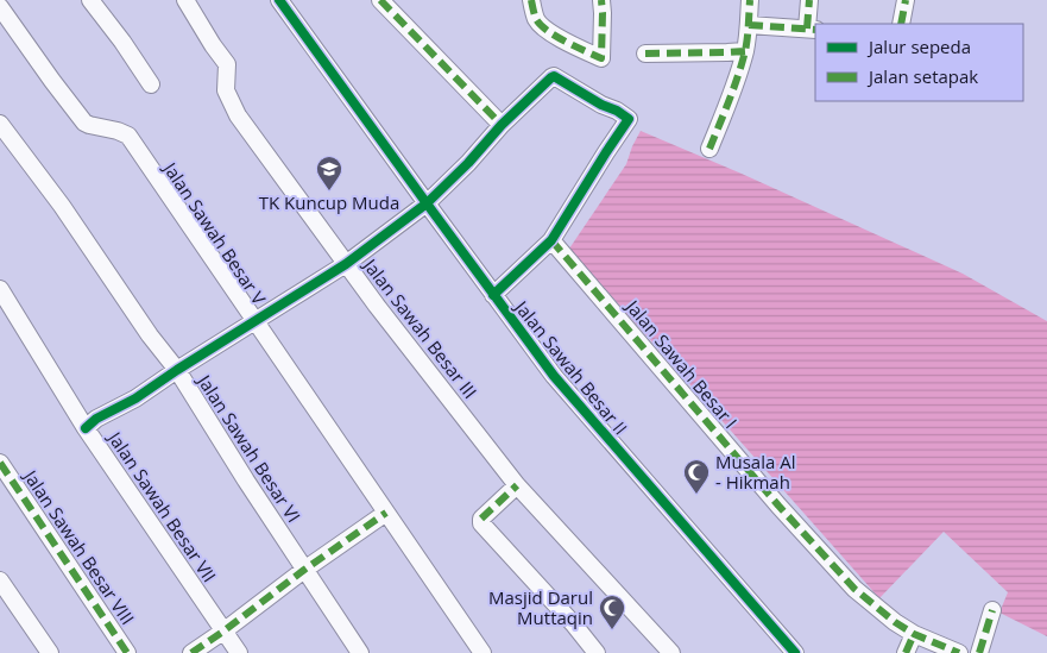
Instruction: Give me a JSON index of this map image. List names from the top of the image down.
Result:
{
  "streets": {
    "street": [
      "Jalan Sawah Besar V",
      "Jalan Sawah Besar III",
      "Jalan Sawah Besar I",
      "Jalan Sawah Besar II",
      "Jalan Sawah Besar VI",
      "Jalan Sawah Besar VII",
      "Jalan Sawah Besar VIII"
    ]
  },
  "places": {
    "school or university": ["TK Kuncup Muda"],
    "mosque": ["Musala Al - Hikmah", "Masjid Darul Muttaqin"]
  },
  "legend": ["Jalur sepeda", "Jalan setapak"]
}
